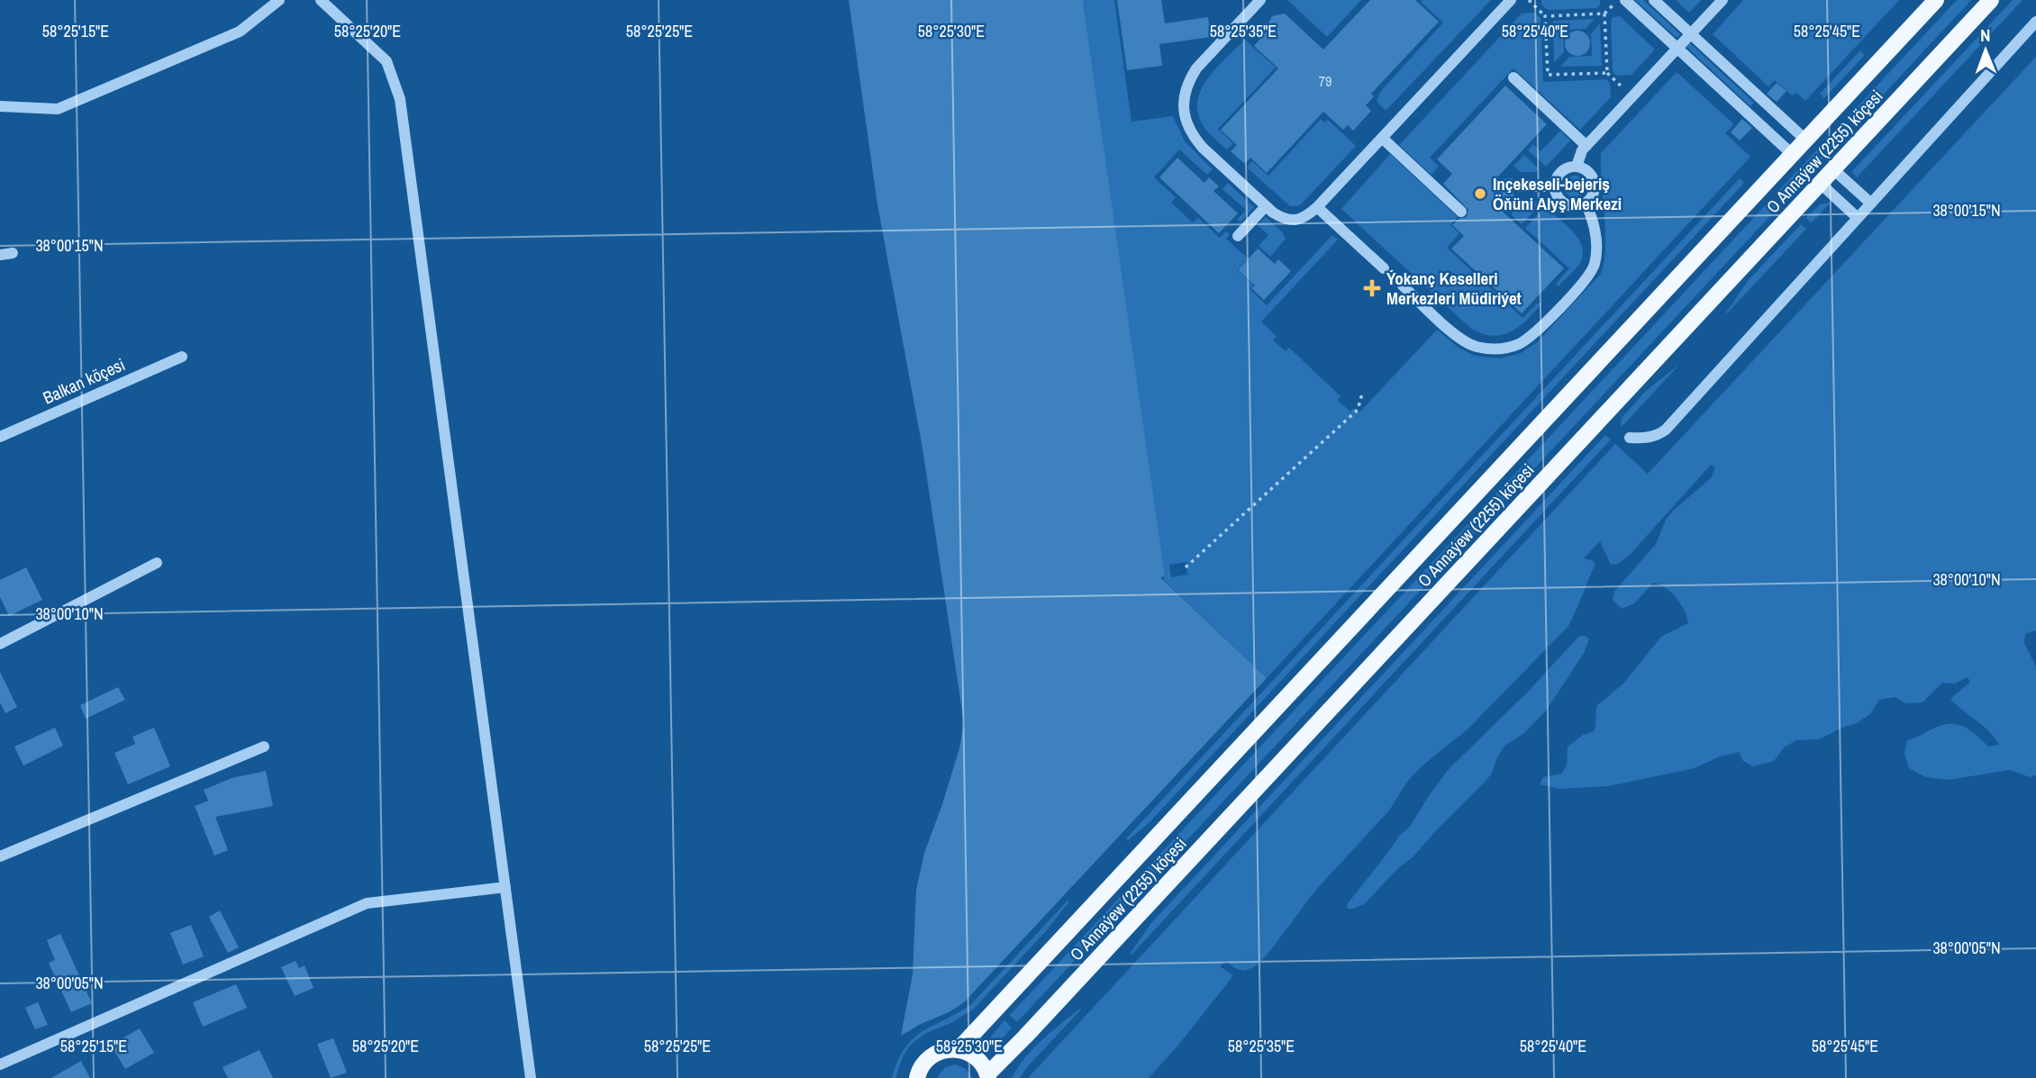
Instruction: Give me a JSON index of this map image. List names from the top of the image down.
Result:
{
  "streets": {
    "main road": ["O Annaýew (2255) köçesi"],
    "street": ["Balkan köçesi"]
  },
  "places": {
    "other": ["Inçekeseli-bejeriş Öňüni Alyş Merkezi"],
    "health": ["Ýokanç Keselleri Merkezleri Müdiriýet"]
  },
  "house_numbers": ["79"],
  "north": "top",
  "coordinates": [
    "58°25'15\"E",
    "58°25'20\"E",
    "58°25'25\"E",
    "58°25'30\"E",
    "58°25'35\"E",
    "58°25'40\"E",
    "58°25'45\"E",
    "38°00'15\"N",
    "38°00'10\"N",
    "38°00'05\"N"
  ]
}
